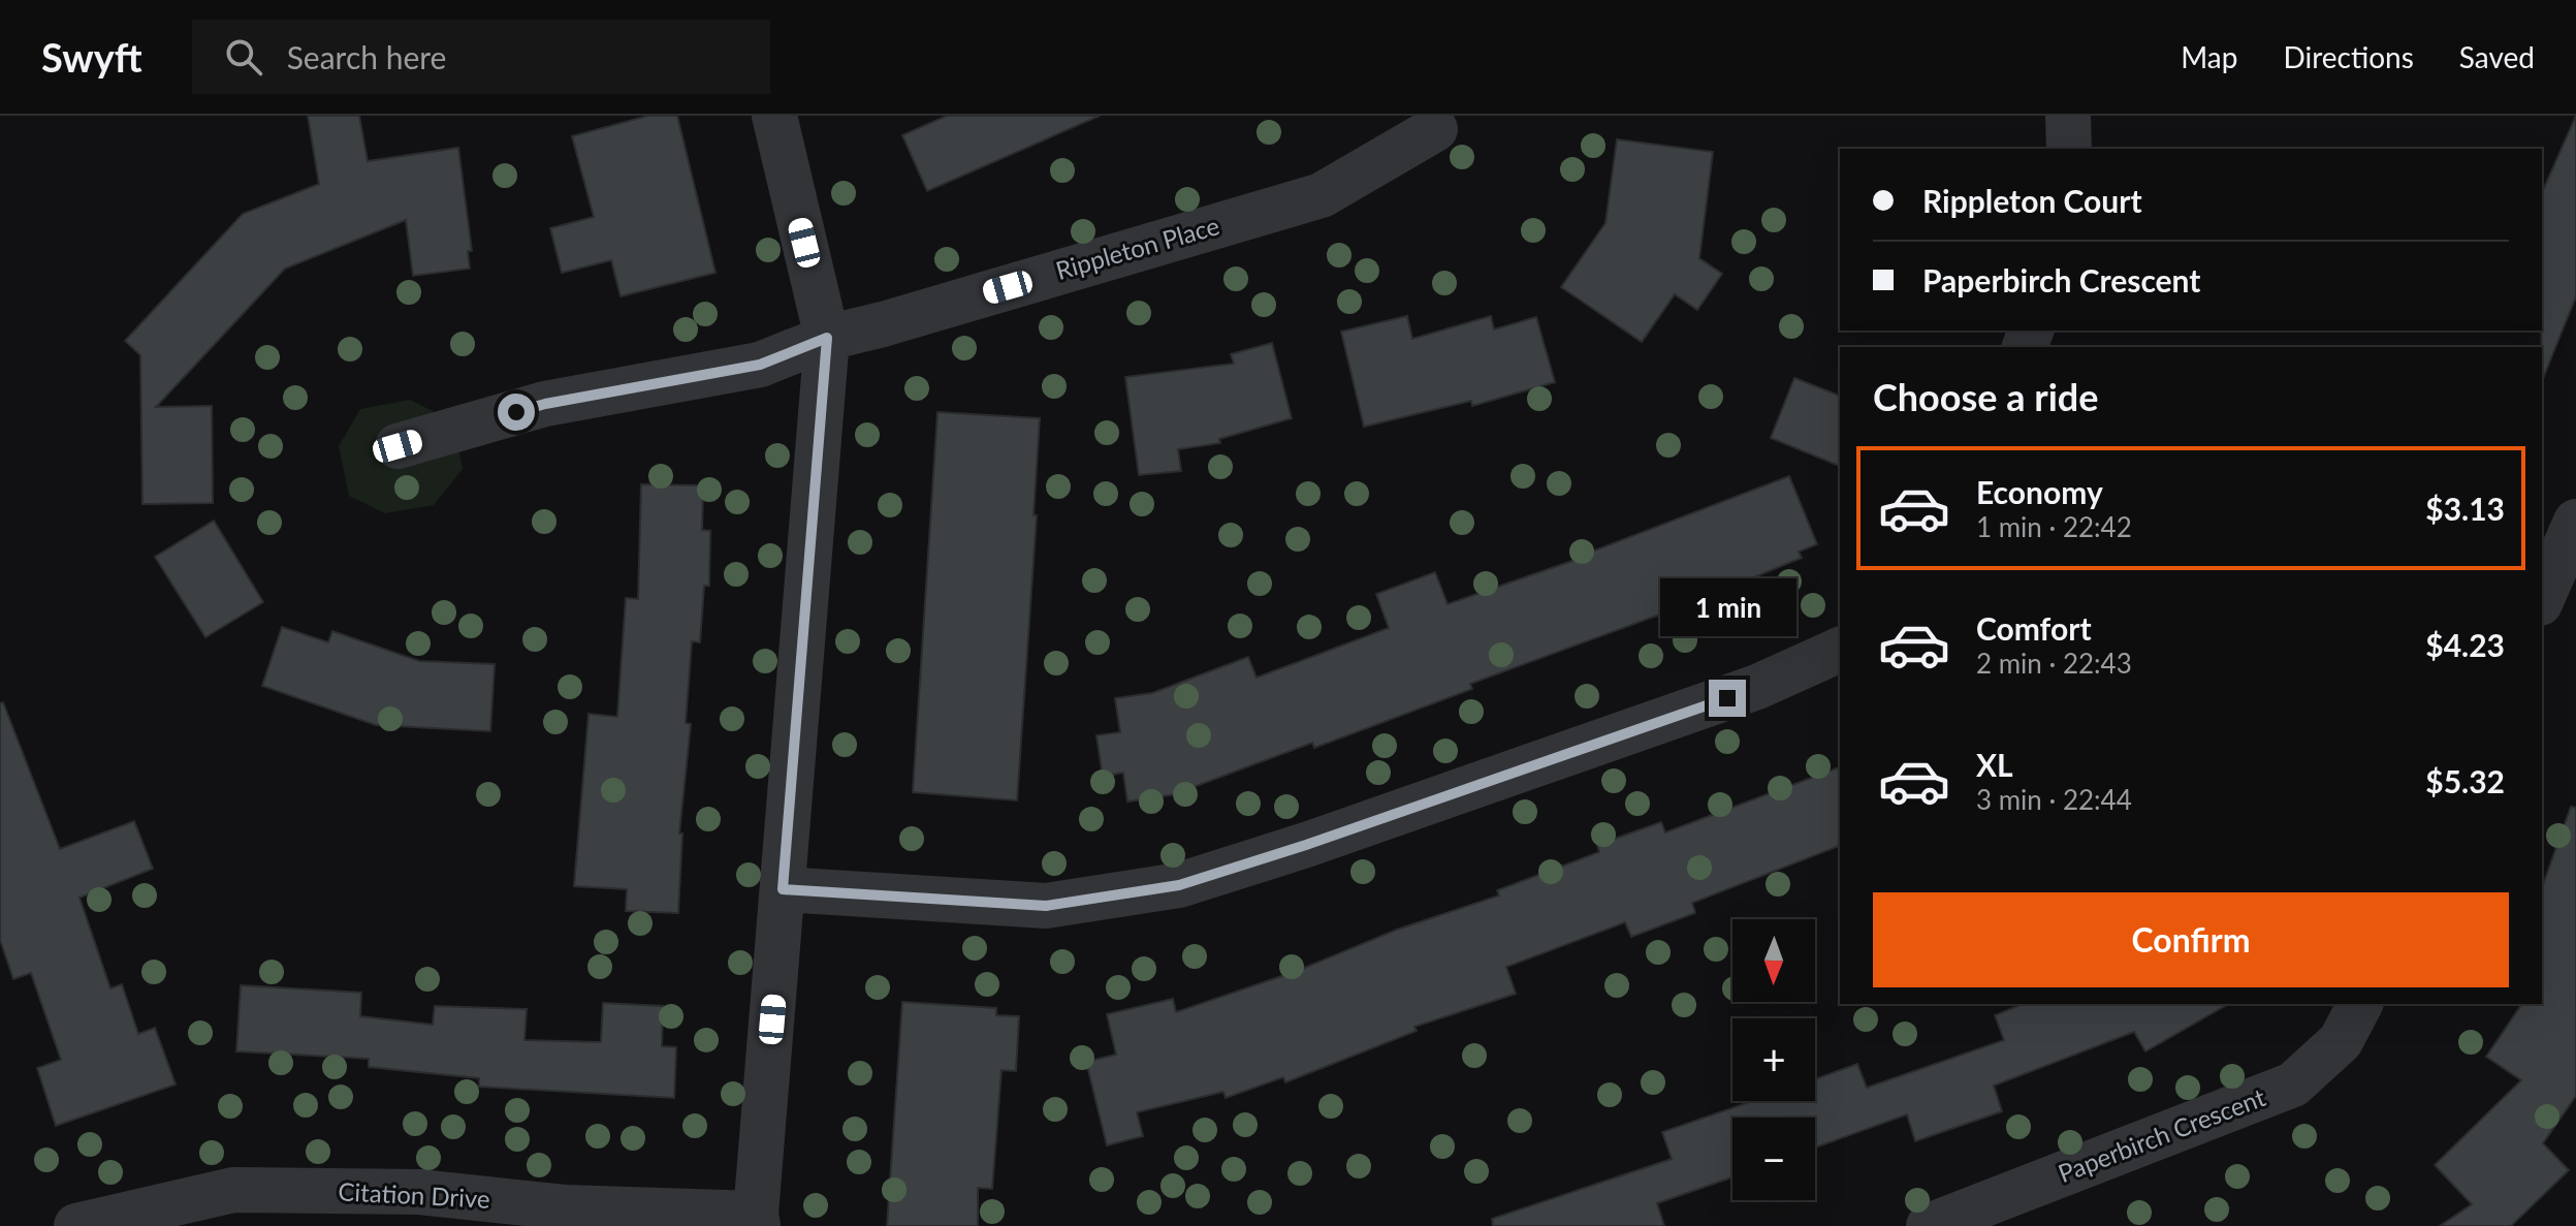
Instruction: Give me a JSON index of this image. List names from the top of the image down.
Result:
{
  "streets": {
    "street": ["Rippleton Place", "Paperbirch Crescent", "Citation Drive"]
  },
  "north": "bottom",
  "page": {
    "header": "Swyft",
    "search": "Search here",
    "nav": ["Map", "Directions", "Saved"],
    "banner": ["Rippleton Court", "Paperbirch Crescent"],
    "heading": "Choose a ride",
    "list": [
      {
        "name": "Economy",
        "note": "1 min · 22:42",
        "value": "$3.13"
      },
      {
        "name": "Comfort",
        "note": "2 min · 22:43",
        "value": "$4.23"
      },
      {
        "name": "XL",
        "note": "3 min · 22:44",
        "value": "$5.32"
      }
    ],
    "bubble": "1 min",
    "buttons": "Confirm",
    "map_buttons": ["+", "−"]
  }
}
